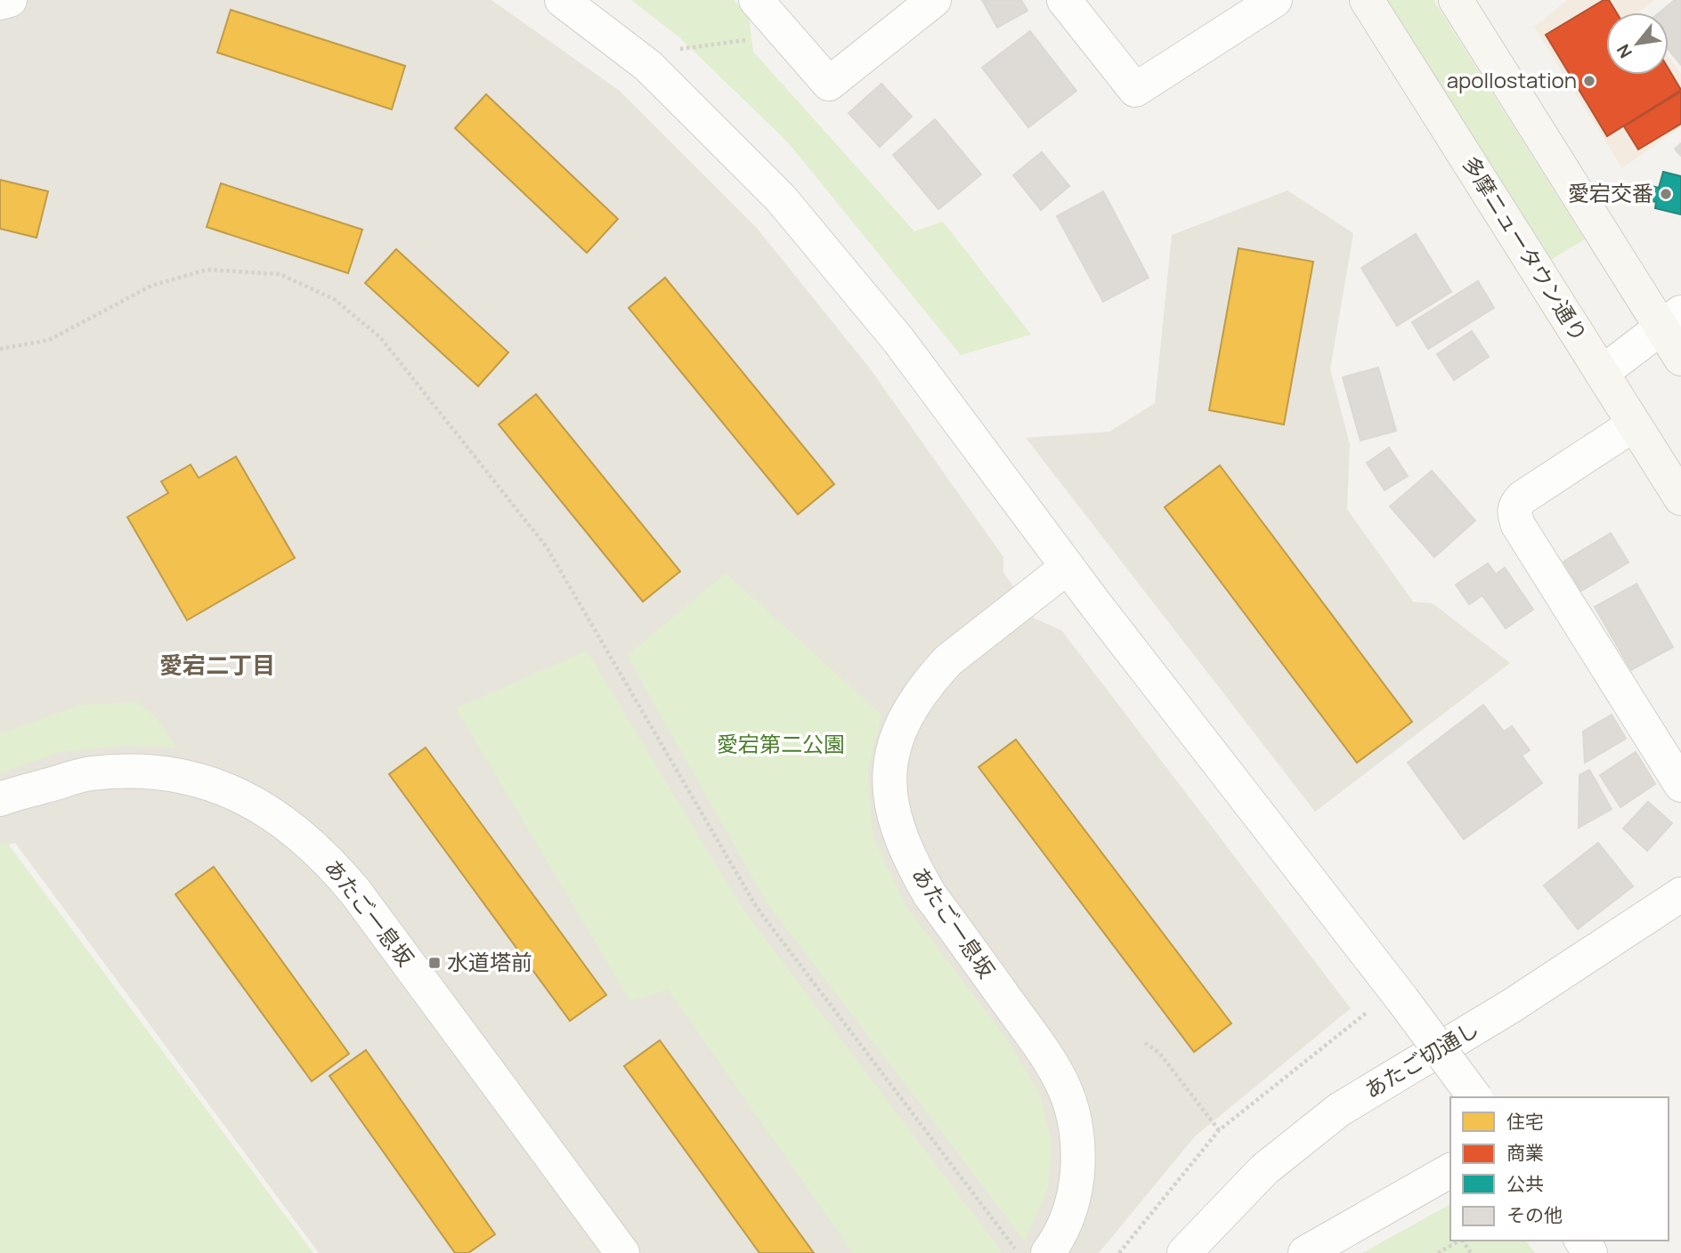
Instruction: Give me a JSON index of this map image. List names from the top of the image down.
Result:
{
  "streets": {
    "main road": ["多摩ニュータウン通り"],
    "street": ["あたご一息坂", "あたご切通し"]
  },
  "districts": ["愛宕二丁目"],
  "parks": ["愛宕第二公園"],
  "places": {
    "other": ["apollostation", "愛宕交番"],
    "transit": ["水道塔前"]
  },
  "legend": [
    "住宅",
    "商業",
    "公共",
    "その他"
  ],
  "north": "bottom left"
}
